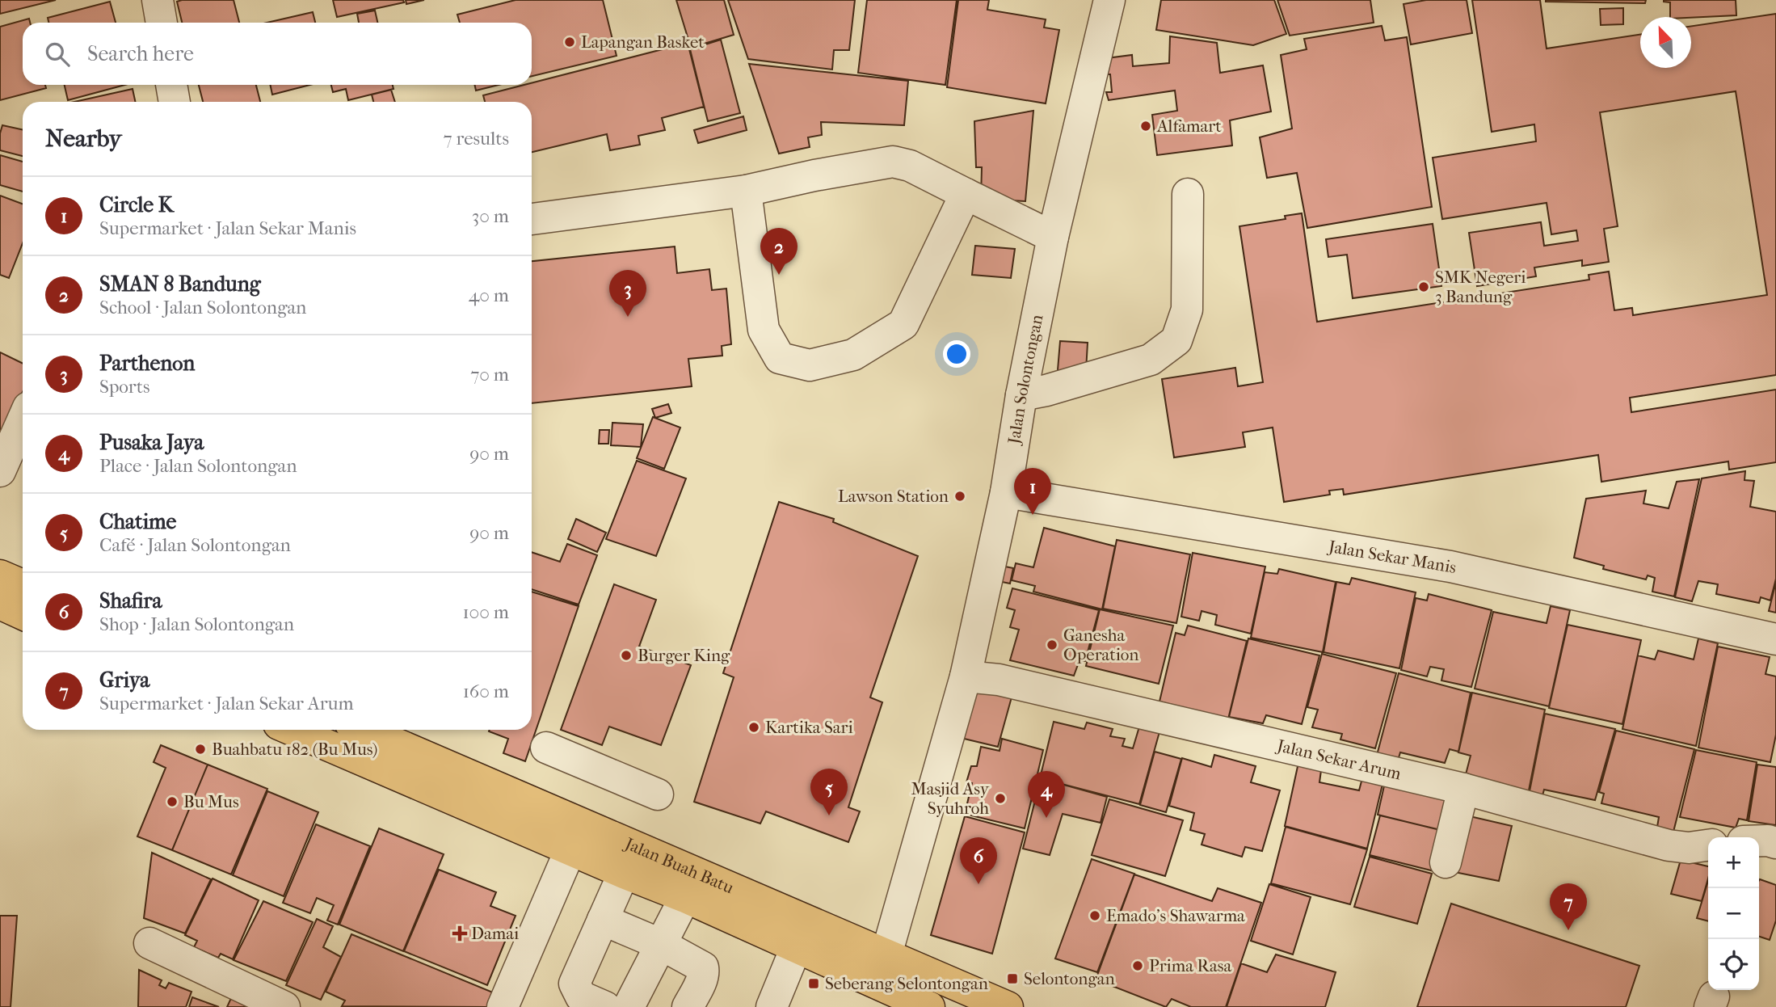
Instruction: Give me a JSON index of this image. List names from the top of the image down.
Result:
{
  "streets": {
    "main road": ["Jalan Buah Batu"],
    "street": ["Jalan Solontongan", "Jalan Sekar Manis", "Jalan Sekar Arum"]
  },
  "crossings": [
    ["Jalan Solontongan", "Jalan Sekar Manis"],
    ["Jalan Solontongan", "Jalan Sekar Arum"],
    ["Jalan Solontongan", "Jalan Buah Batu"]
  ],
  "places": {
    "other": [
      "Lapangan Basket",
      "Alfamart",
      "SMK Negeri 3 Bandung",
      "Lawson Station",
      "Ganesha Operation",
      "Burger King",
      "Kartika Sari",
      "Buahbatu 182 (Bu Mus)",
      "Masjid Asy Syuhroh",
      "Bu Mus",
      "Emado's Shawarma",
      "Prima Rasa"
    ],
    "health": ["Damai"],
    "transit": ["Selontongan", "Seberang Selontongan"]
  },
  "north": "top left",
  "page": {
    "search": "Search here",
    "heading": ["Nearby", "7 results"],
    "list": [
      {
        "mark": "1",
        "name": "Circle K",
        "note": "Supermarket · Jalan Sekar Manis",
        "value": "30 m"
      },
      {
        "mark": "2",
        "name": "SMAN 8 Bandung",
        "note": "School · Jalan Solontongan",
        "value": "40 m"
      },
      {
        "mark": "3",
        "name": "Parthenon",
        "note": "Sports",
        "value": "70 m"
      },
      {
        "mark": "4",
        "name": "Pusaka Jaya",
        "note": "Place · Jalan Solontongan",
        "value": "90 m"
      },
      {
        "mark": "5",
        "name": "Chatime",
        "note": "Café · Jalan Solontongan",
        "value": "90 m"
      },
      {
        "mark": "6",
        "name": "Shafira",
        "note": "Shop · Jalan Solontongan",
        "value": "100 m"
      },
      {
        "mark": "7",
        "name": "Griya",
        "note": "Supermarket · Jalan Sekar Arum",
        "value": "160 m"
      }
    ],
    "pins": [
      "2",
      "3",
      "1",
      "5",
      "4",
      "6",
      "7"
    ],
    "map_buttons": ["+", "−"]
  }
}
